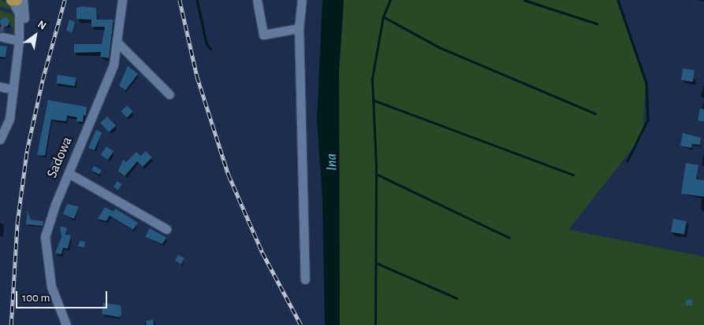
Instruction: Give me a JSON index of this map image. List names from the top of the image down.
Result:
{
  "streets": {
    "street": ["Sadowa"]
  },
  "water": ["Ina"],
  "scale_bar": "100 m",
  "north": "top right"
}
